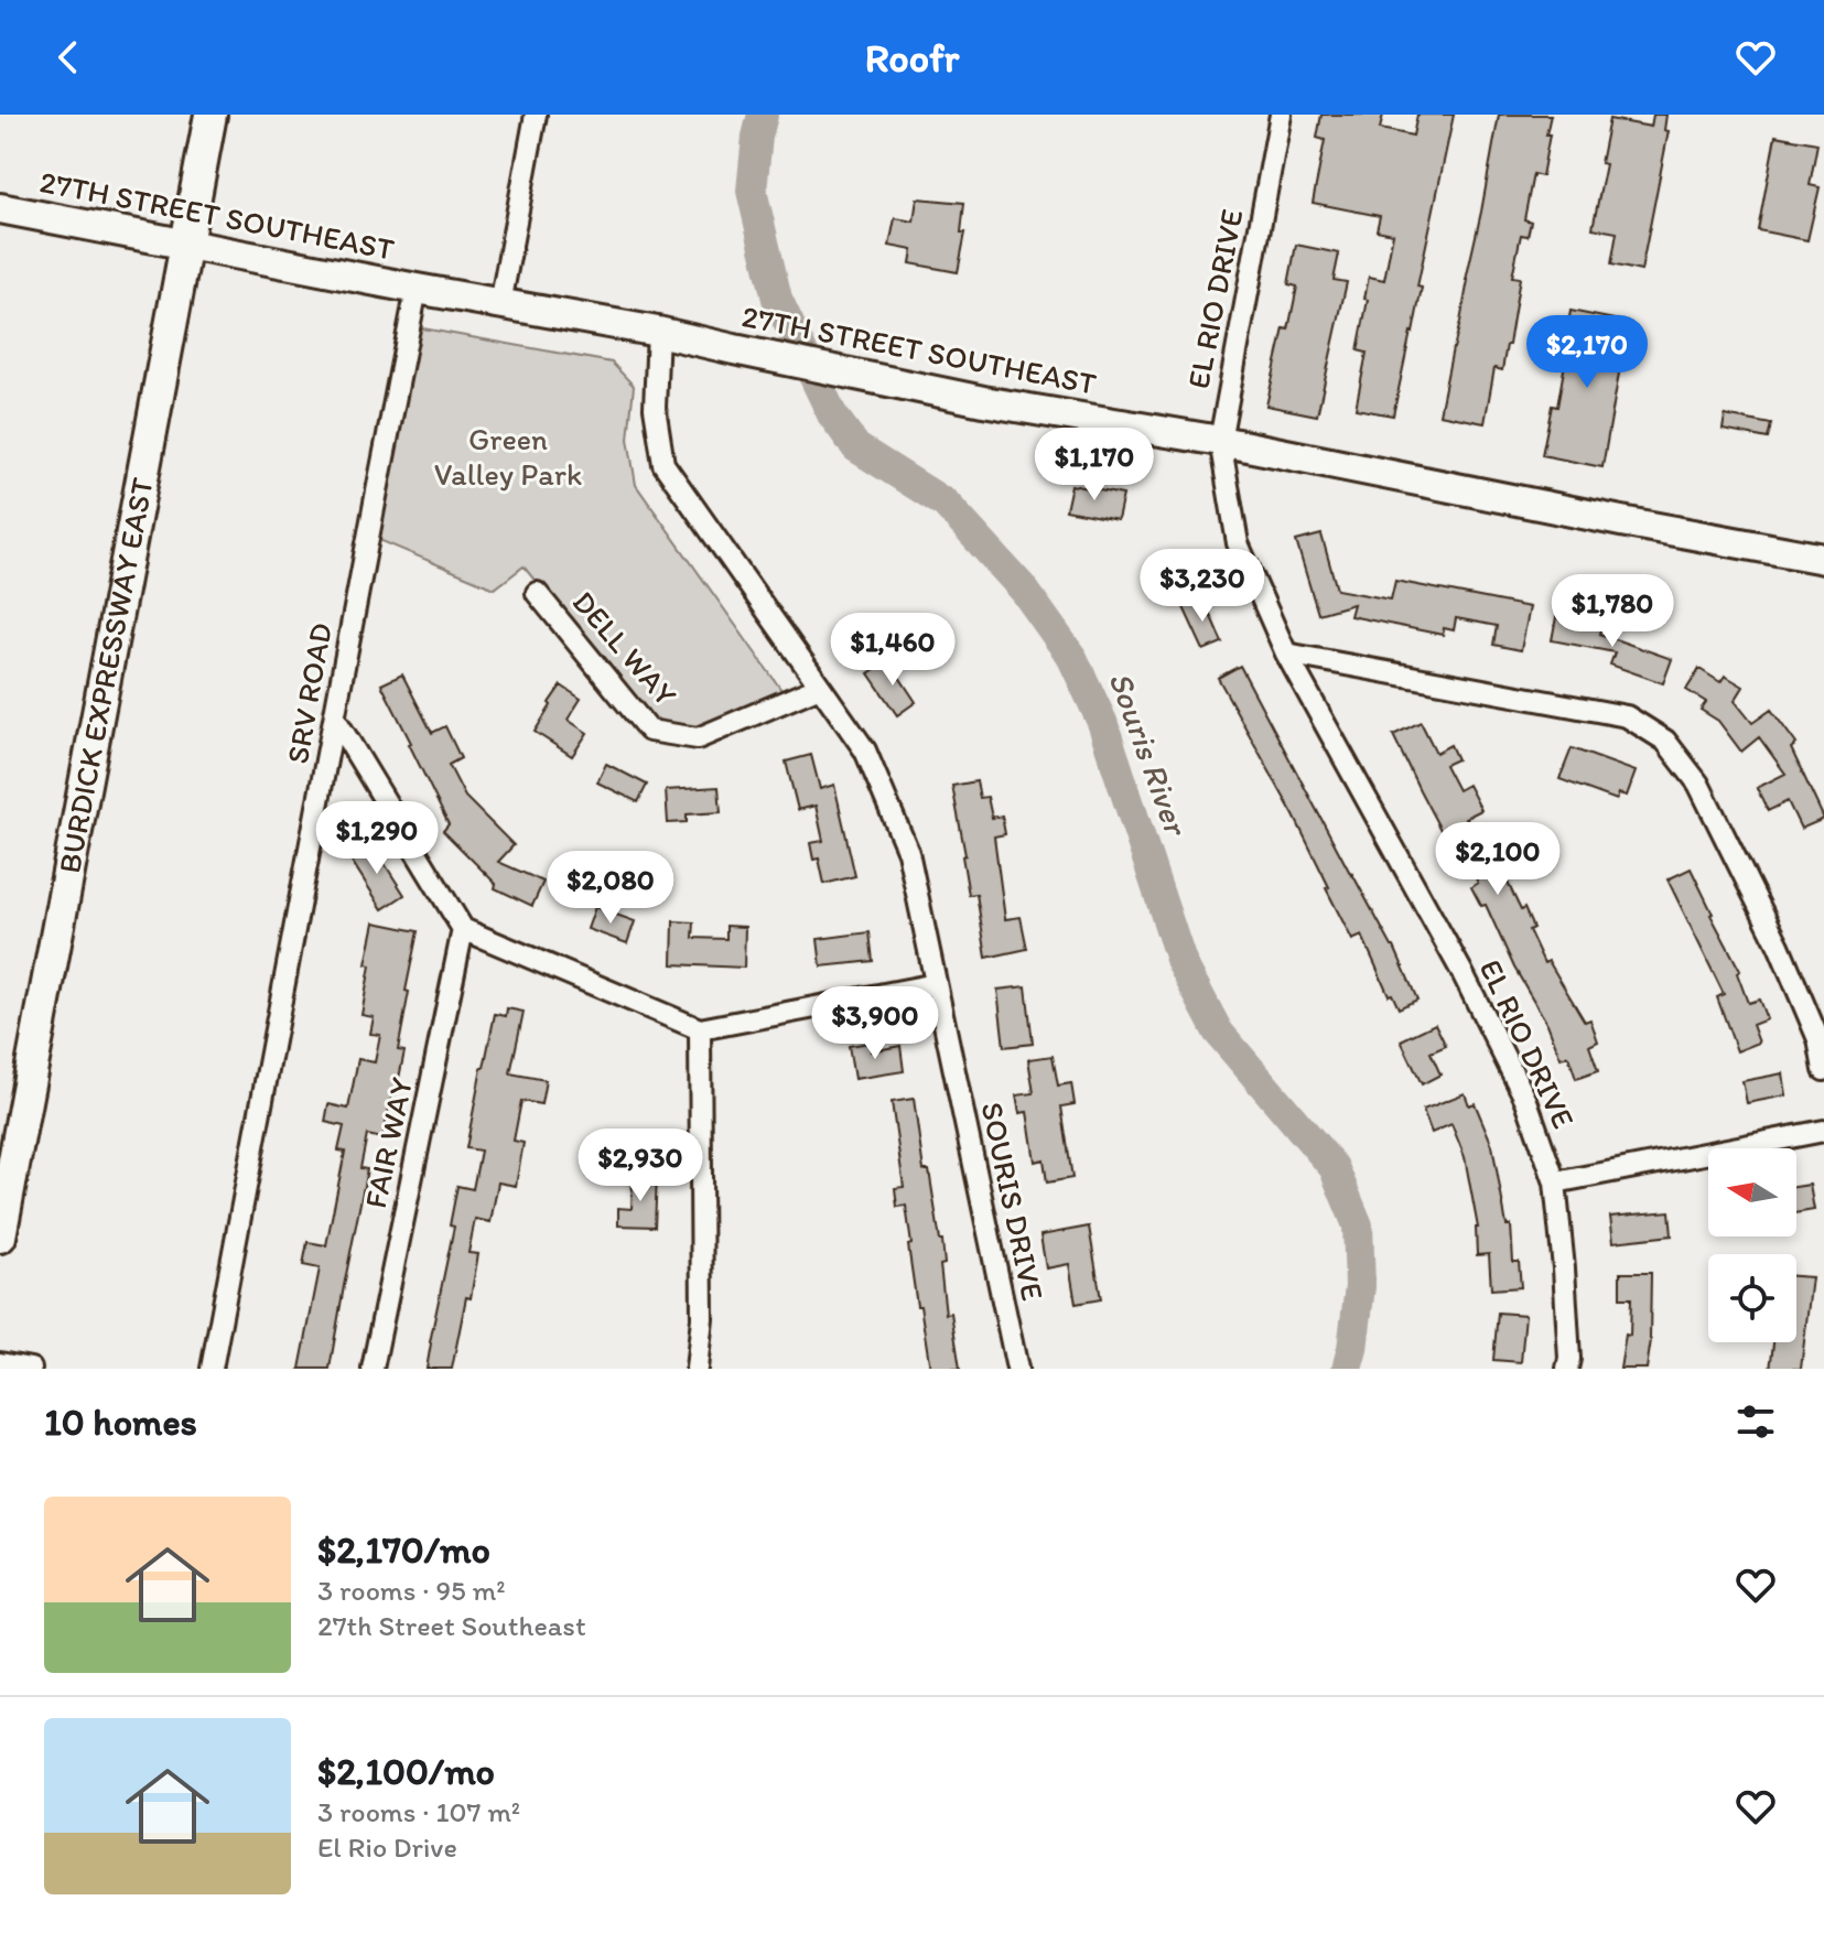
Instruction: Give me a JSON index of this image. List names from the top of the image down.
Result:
{
  "streets": {
    "main road": ["BURDICK EXPRESSWAY EAST"],
    "street": [
      "27TH STREET SOUTHEAST",
      "EL RIO DRIVE",
      "DELL WAY",
      "SRV ROAD",
      "FAIR WAY",
      "SOURIS DRIVE"
    ]
  },
  "crossings": [
    ["27TH STREET SOUTHEAST", "EL RIO DRIVE"],
    ["27TH STREET SOUTHEAST", "BURDICK EXPRESSWAY EAST"],
    ["27TH STREET SOUTHEAST", "SRV ROAD"],
    ["27TH STREET SOUTHEAST", "SOURIS DRIVE"],
    ["DELL WAY", "SOURIS DRIVE"]
  ],
  "water": ["Souris River"],
  "parks": ["Green Valley Park"],
  "north": "left",
  "page": {
    "header": "Roofr",
    "price": [
      "$2,170",
      "$1,170",
      "$3,230",
      "$1,780",
      "$1,460",
      "$1,290",
      "$2,100",
      "$2,080",
      "$3,900",
      "$2,930"
    ],
    "heading": "10 homes",
    "list": [
      {
        "name": "$2,170/mo",
        "note": "3 rooms · 95 m² · 27th Street Southeast"
      },
      {
        "name": "$2,100/mo",
        "note": "3 rooms · 107 m² · El Rio Drive"
      }
    ]
  }
}
